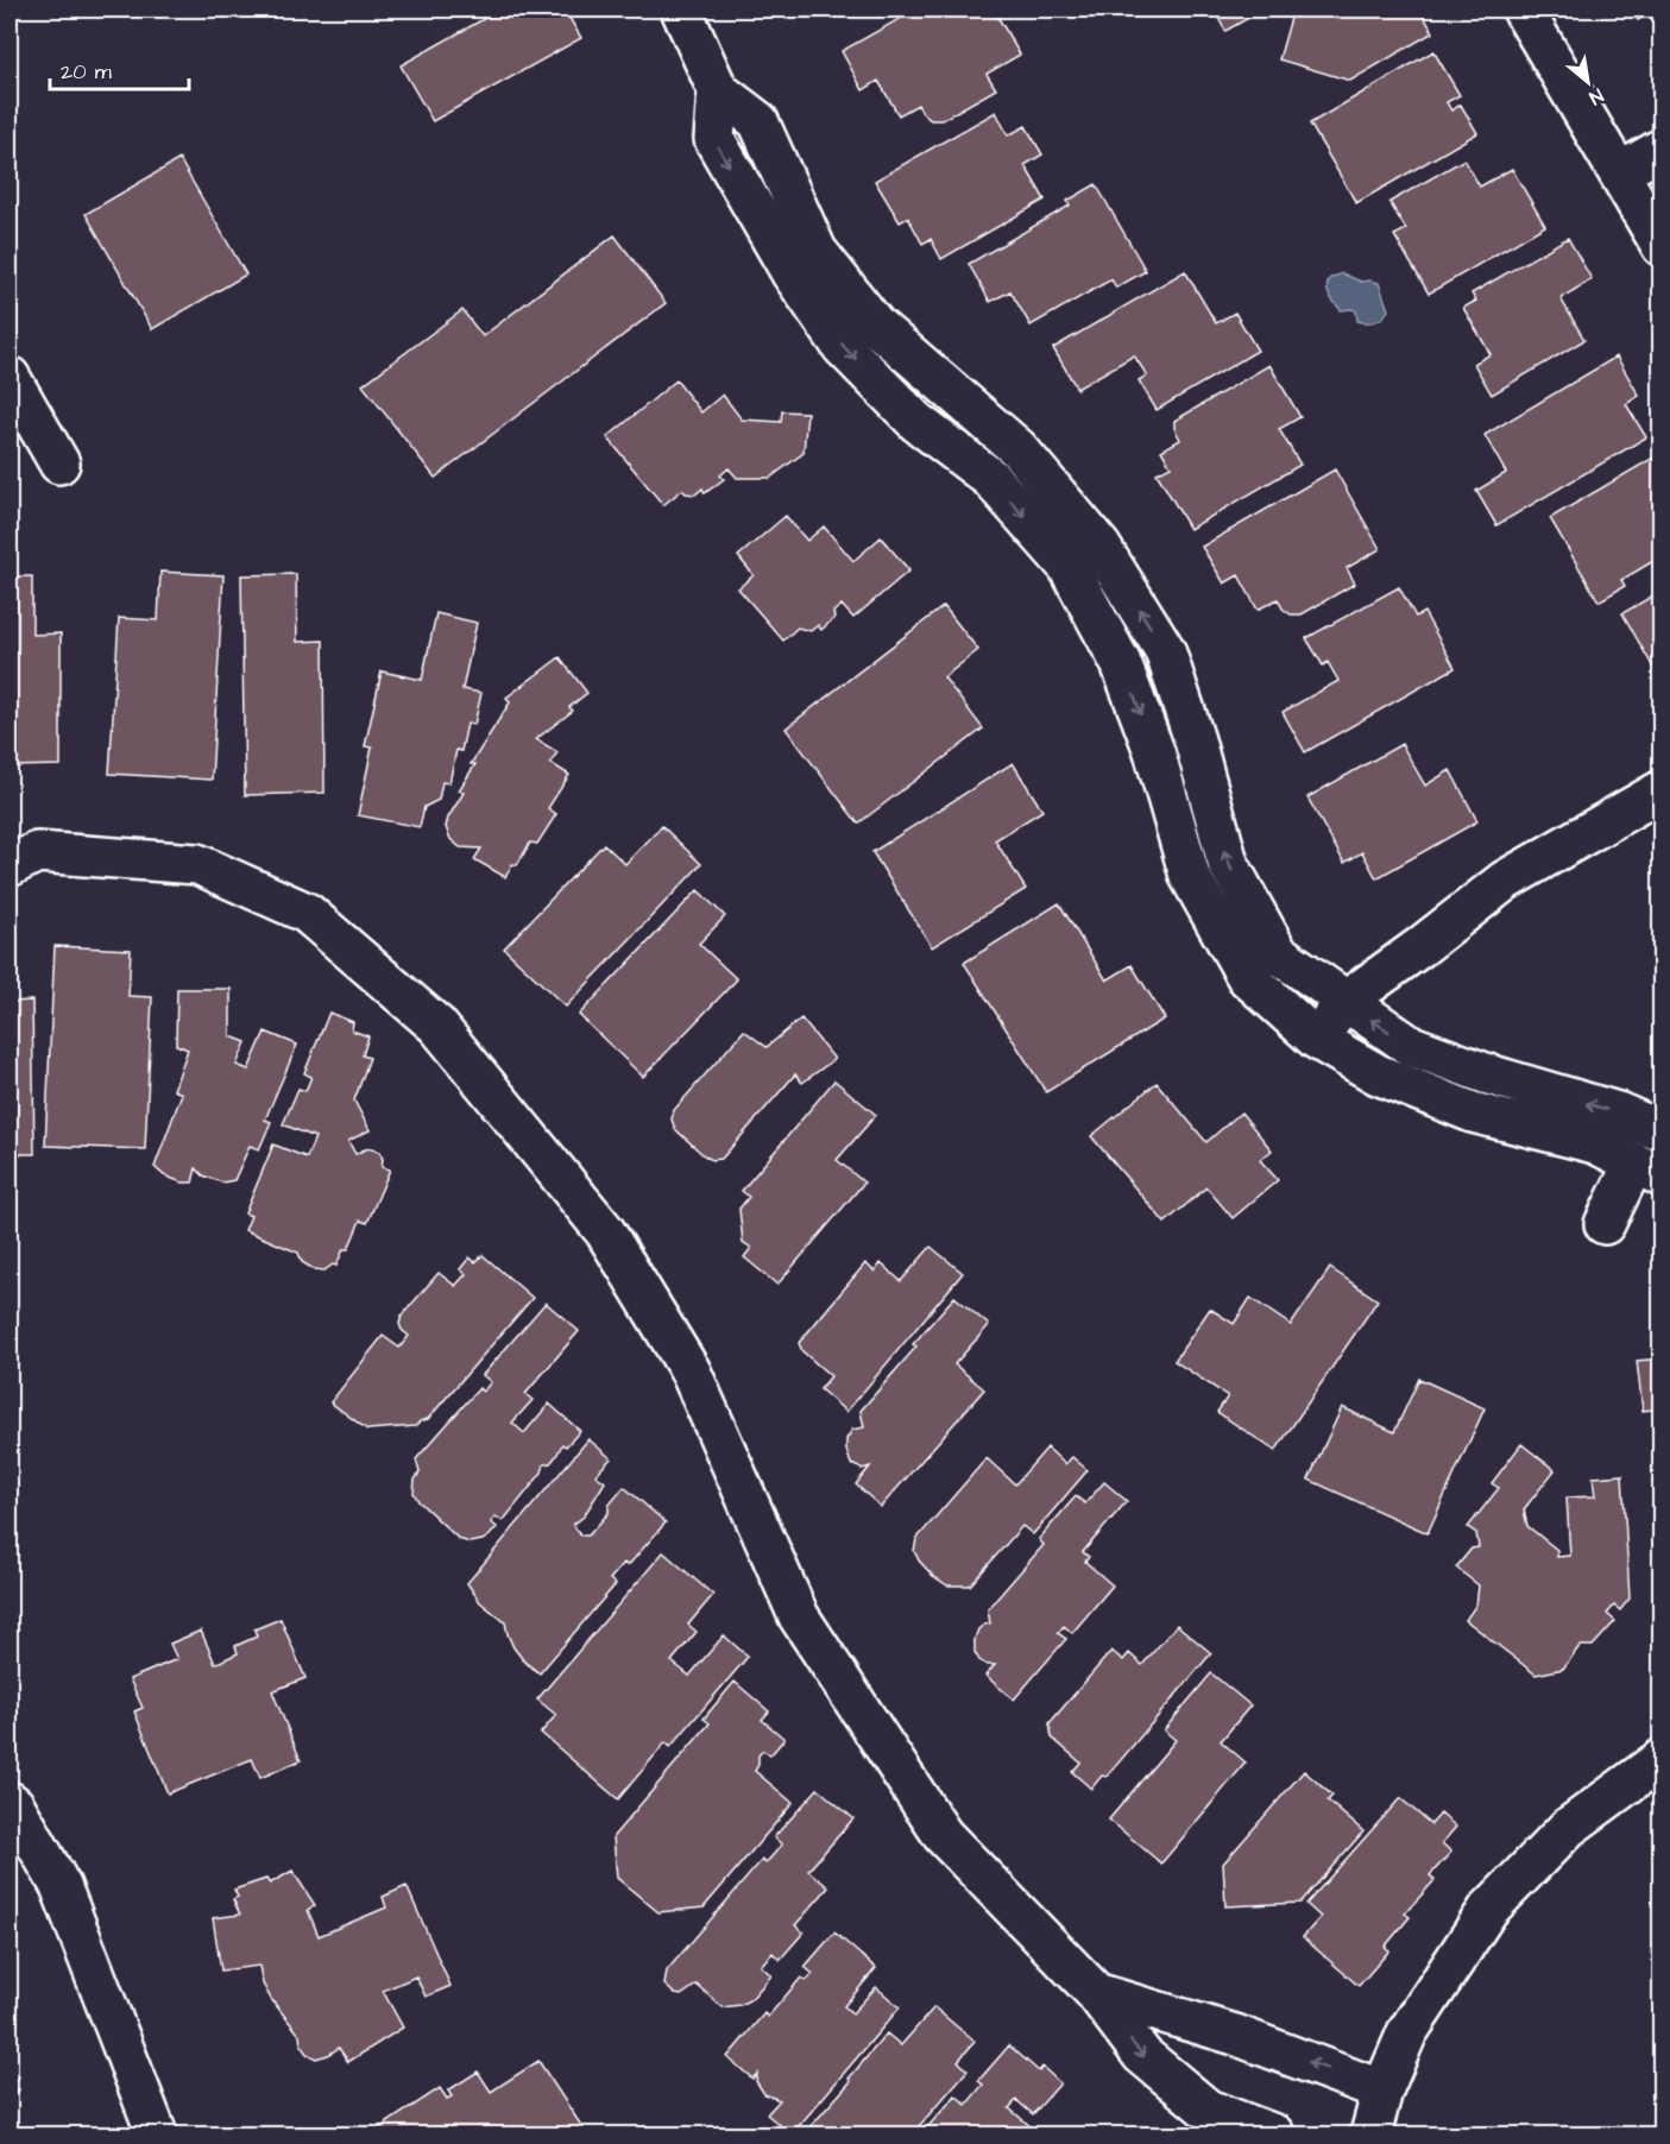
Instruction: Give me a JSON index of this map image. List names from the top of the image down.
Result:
{
  "scale_bar": "20 m",
  "north": "bottom right"
}
